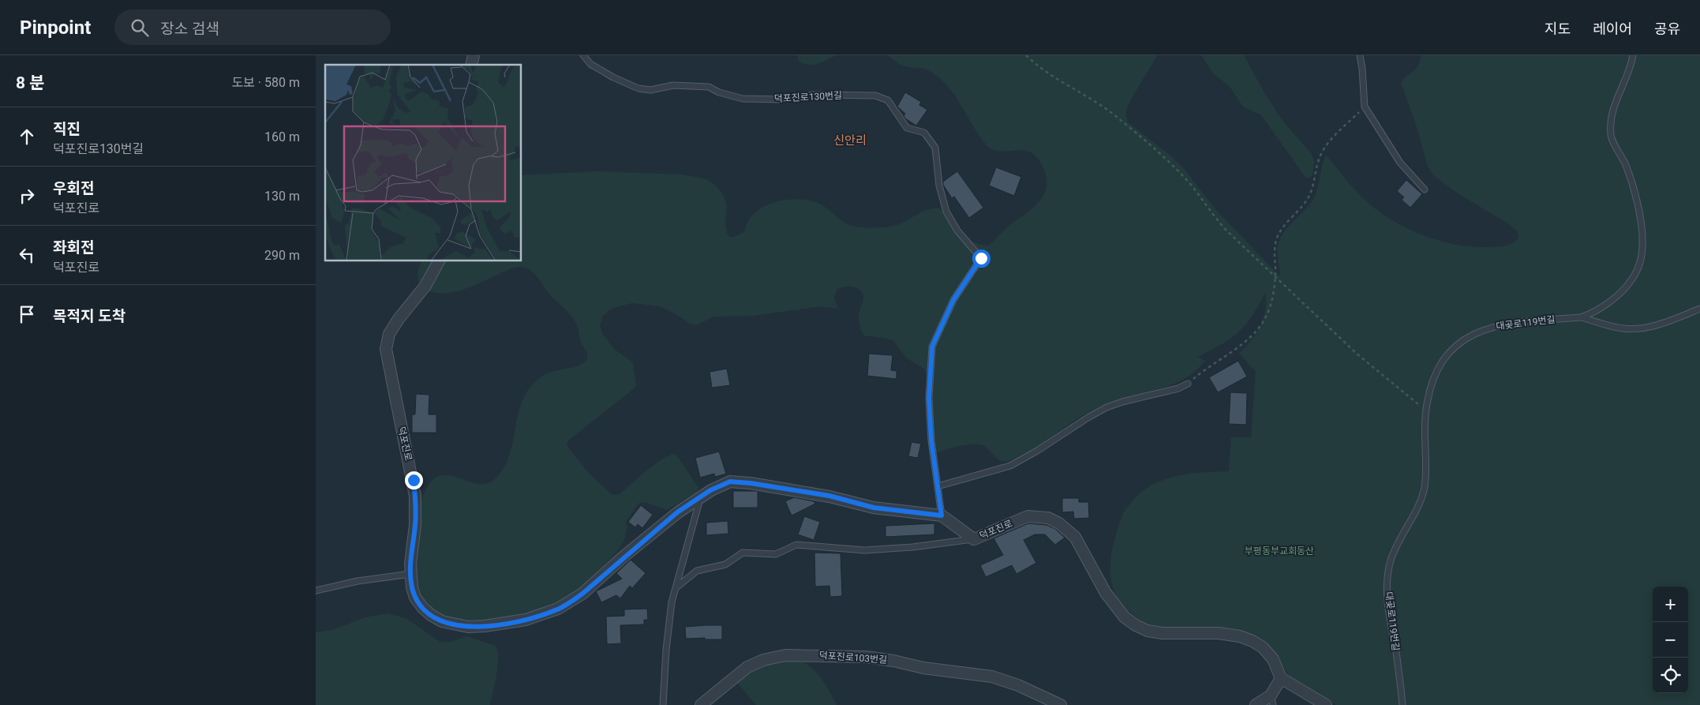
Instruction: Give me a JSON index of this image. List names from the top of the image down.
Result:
{
  "streets": {
    "street": ["덕포진로", "덕포진로103번길"],
    "lane": ["덕포진로130번길", "대곶로119번길"]
  },
  "crossings": [
    ["덕포진로130번길", "덕포진로"]
  ],
  "districts": ["신안리"],
  "parks": ["부평동부교회동산"],
  "page": {
    "header": "Pinpoint",
    "search": "장소 검색",
    "nav": ["지도", "레이어", "공유"],
    "heading": ["8 분", "도보 · 580 m"],
    "list": [
      ["직진", "덕포진로130번길", "160 m"],
      ["우회전", "덕포진로", "130 m"],
      ["좌회전", "덕포진로", "290 m"],
      "목적지 도착"
    ],
    "map_buttons": ["+", "−"]
  }
}
